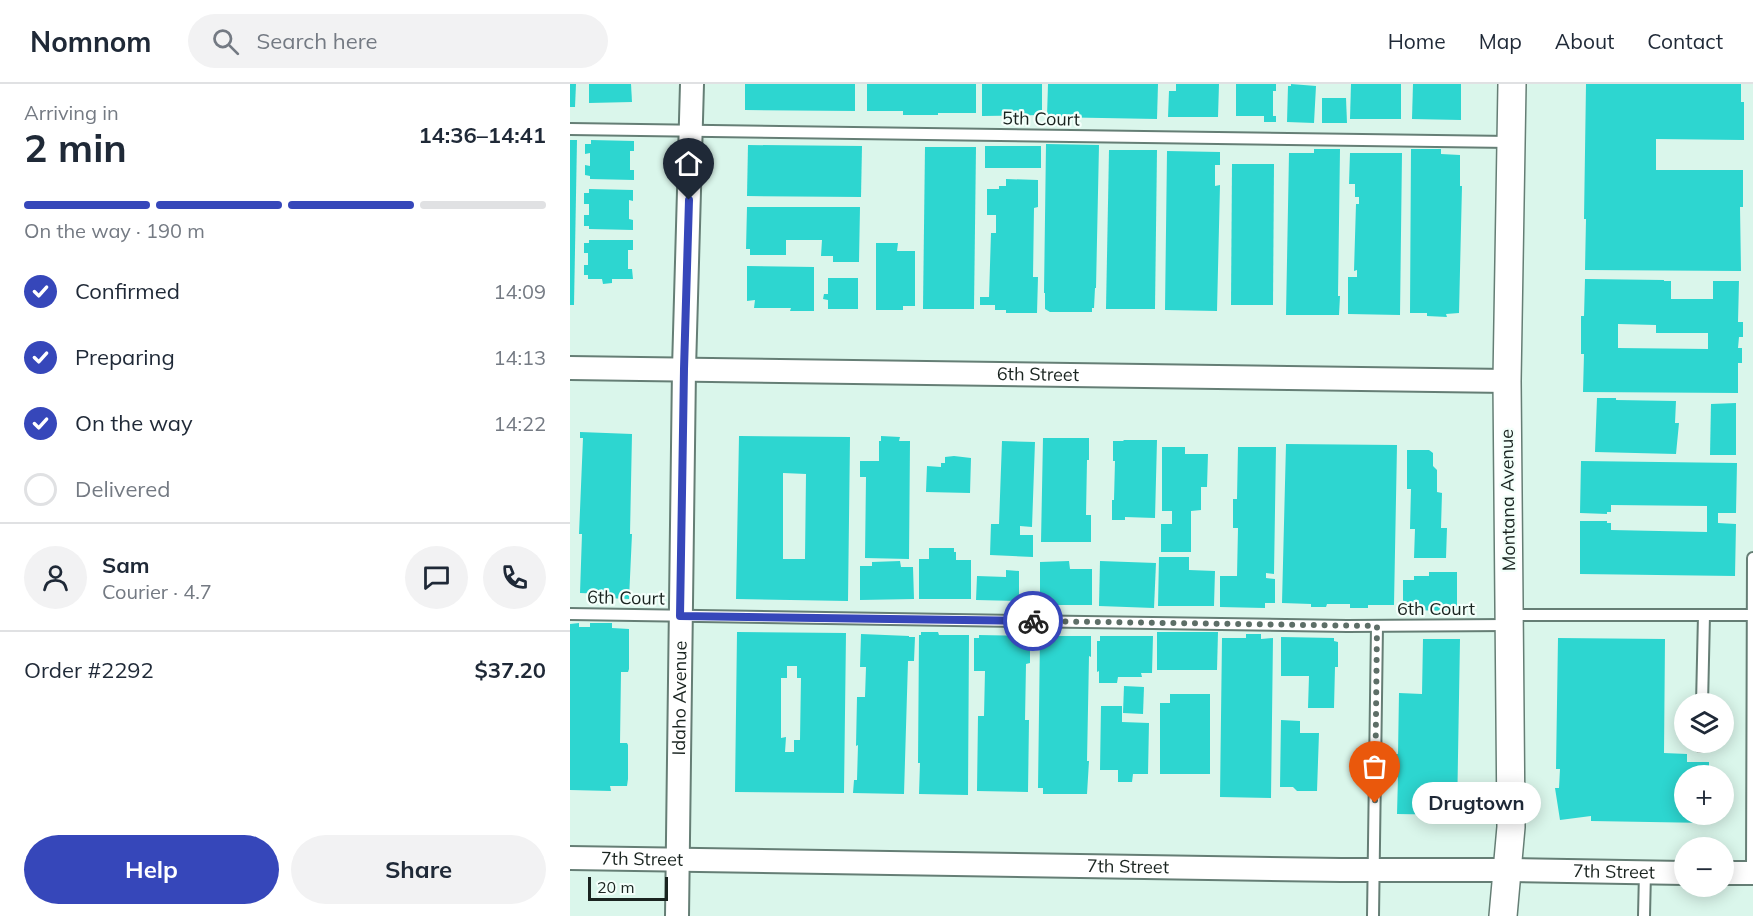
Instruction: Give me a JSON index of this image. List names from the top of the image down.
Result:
{
  "streets": {
    "street": [
      "6th Street",
      "Montana Avenue",
      "Idaho Avenue",
      "7th Street"
    ],
    "lane": ["5th Court", "6th Court"]
  },
  "crossings": [
    ["5th Court", "Montana Avenue"],
    ["5th Court", "Idaho Avenue"],
    ["6th Street", "Montana Avenue"],
    ["6th Street", "Idaho Avenue"],
    ["Montana Avenue", "6th Court"],
    ["Montana Avenue", "7th Street"],
    ["6th Court", "Idaho Avenue"],
    ["Idaho Avenue", "7th Street"]
  ],
  "places": ["Drugtown"],
  "scale_bar": "20 m",
  "page": {
    "header": "Nomnom",
    "search": "Search here",
    "nav": [
      "Home",
      "Map",
      "About",
      "Contact"
    ],
    "heading": ["2 min", "Arriving in", "14:36–14:41"],
    "panel": [
      "Sam",
      "Courier · 4.7",
      "Order #2292",
      "$37.20"
    ],
    "bar": "On the way · 190 m",
    "list": [
      ["Confirmed", "14:09"],
      ["Preparing", "14:13"],
      ["On the way", "14:22"],
      "Delivered"
    ],
    "map_buttons": ["+", "−"],
    "bubble": "Drugtown",
    "buttons": ["Help", "Share"],
    "scale": "20 m"
  }
}
